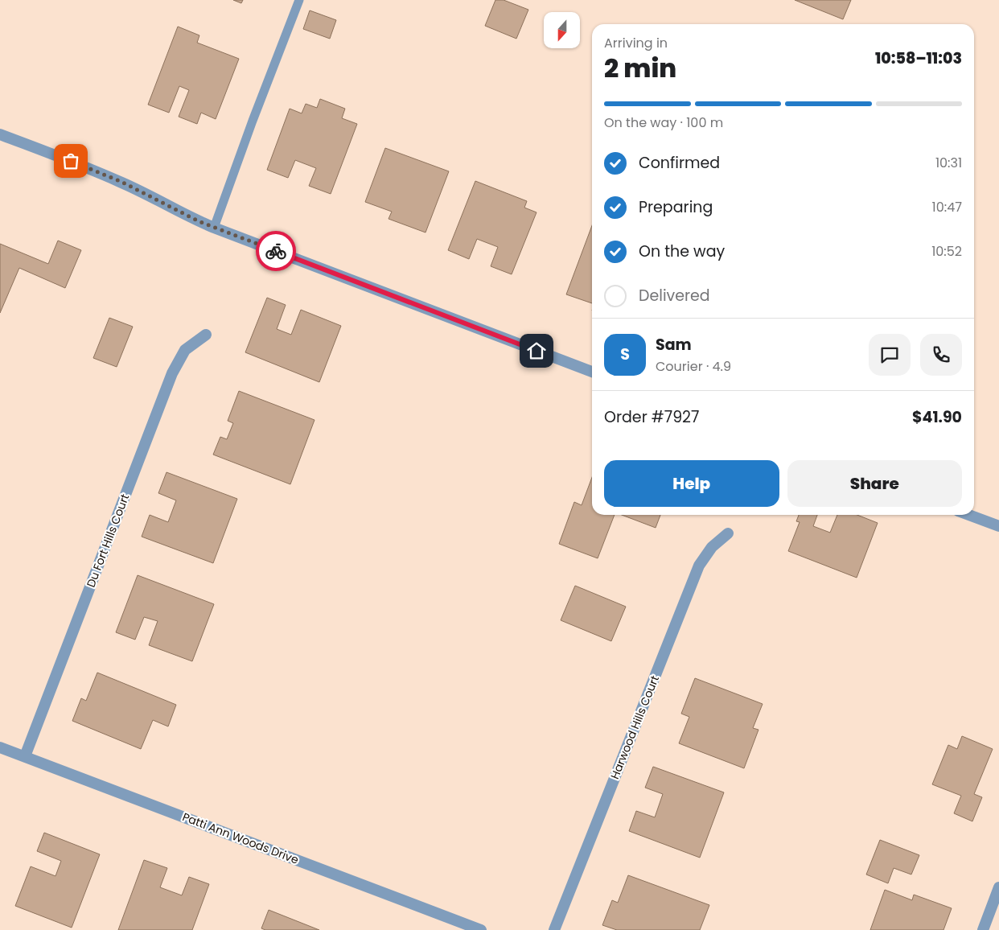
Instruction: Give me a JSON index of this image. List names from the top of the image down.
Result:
{
  "streets": {
    "street": ["Du Fort Hills Court", "Harwood Hills Court", "Patti Ann Woods Drive"]
  },
  "crossings": [
    ["Du Fort Hills Court", "Patti Ann Woods Drive"]
  ],
  "north": "bottom",
  "page": {
    "heading": ["2 min", "Arriving in", "10:58–11:03"],
    "panel": [
      "Sam",
      "Courier · 4.9",
      "Order #7927",
      "$41.90"
    ],
    "bar": "On the way · 100 m",
    "list": [
      ["Confirmed", "10:31"],
      ["Preparing", "10:47"],
      ["On the way", "10:52"],
      "Delivered"
    ],
    "round": "S",
    "buttons": ["Help", "Share"]
  }
}
